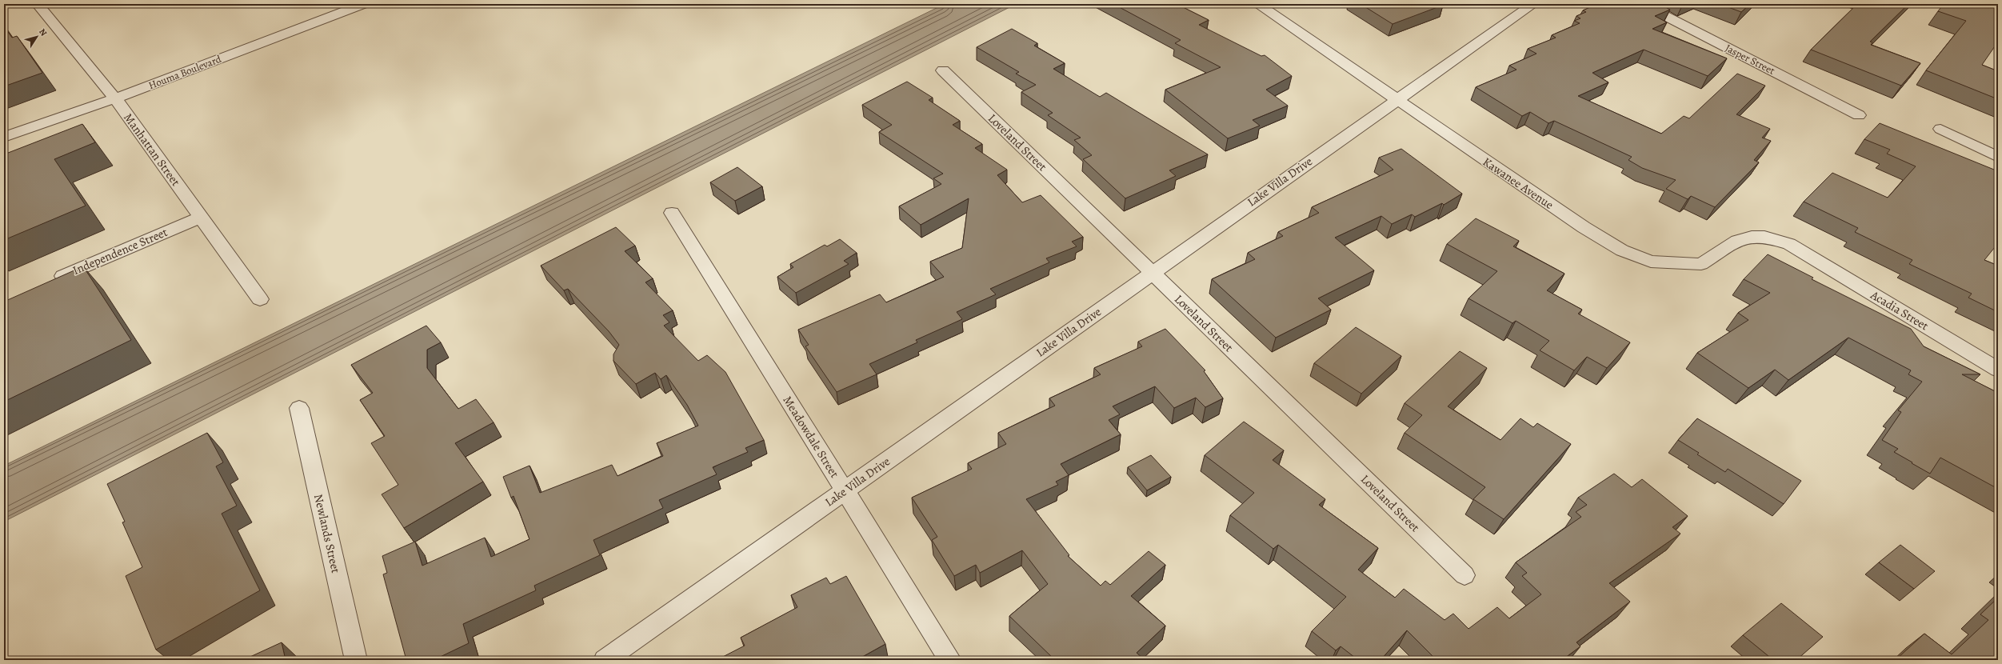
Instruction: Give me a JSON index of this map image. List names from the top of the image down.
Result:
{
  "streets": {
    "street": [
      "Jasper Street",
      "Houma Boulevard",
      "Loveland Street",
      "Manhattan Street",
      "Lake Villa Drive",
      "Kawanee Avenue",
      "Independence Street",
      "Acadia Street",
      "Meadowdale Street",
      "Newlands Street"
    ]
  },
  "crossings": [
    ["Houma Boulevard", "Manhattan Street"],
    ["Loveland Street", "Lake Villa Drive"],
    ["Manhattan Street", "Independence Street"],
    ["Lake Villa Drive", "Kawanee Avenue"],
    ["Lake Villa Drive", "Meadowdale Street"],
    ["Kawanee Avenue", "Acadia Street"]
  ],
  "north": "top right"
}
